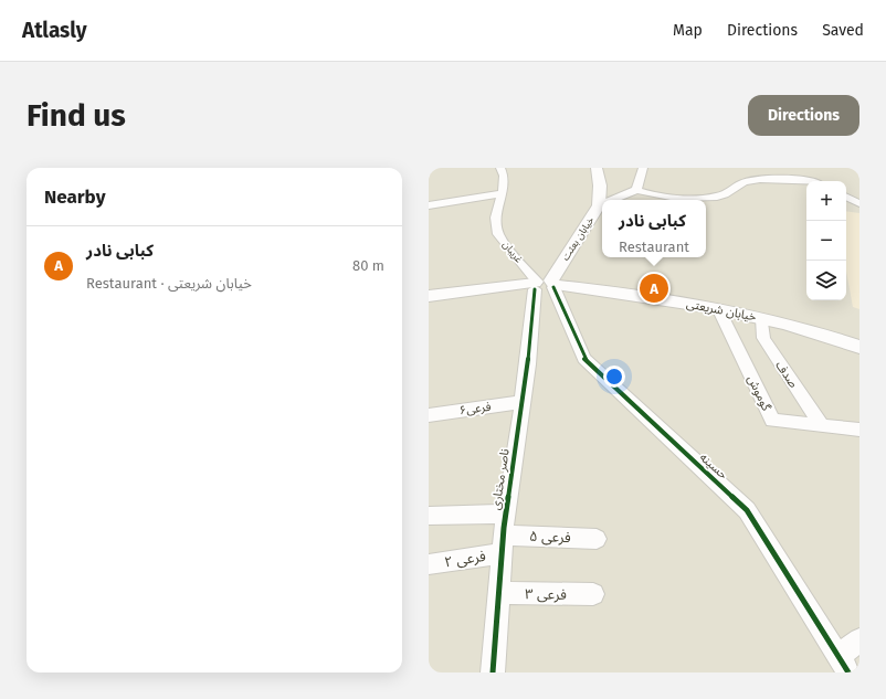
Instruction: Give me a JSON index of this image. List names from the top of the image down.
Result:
{
  "streets": {
    "street": [
      "خیابان بعثت",
      "غریبان",
      "خیابان شریعتی",
      "صدف",
      "گوموش",
      "فرعی۶",
      "حسینه",
      "ناصر مختاری",
      "فرعی ۵",
      "فرعی ۲",
      "فرعی ۳"
    ]
  },
  "crossings": [
    ["خیابان بعثت", "غریبان"],
    ["خیابان بعثت", "خیابان شریعتی"],
    ["خیابان بعثت", "حسینه"],
    ["خیابان بعثت", "ناصر مختاری"],
    ["غریبان", "خیابان شریعتی"],
    ["غریبان", "حسینه"],
    ["غریبان", "ناصر مختاری"],
    ["خیابان شریعتی", "صدف"],
    ["خیابان شریعتی", "گوموش"],
    ["خیابان شریعتی", "حسینه"],
    ["خیابان شریعتی", "ناصر مختاری"],
    ["صدف", "گوموش"],
    ["فرعی۶", "ناصر مختاری"],
    ["حسینه", "ناصر مختاری"],
    ["ناصر مختاری", "فرعی ۵"],
    ["ناصر مختاری", "فرعی ۲"],
    ["ناصر مختاری", "فرعی ۳"],
    ["فرعی ۵", "فرعی ۲"]
  ],
  "page": {
    "header": "Atlasly",
    "nav": ["Map", "Directions", "Saved"],
    "buttons": "Directions",
    "title": "Find us",
    "heading": "Nearby",
    "map_buttons": ["+", "−"],
    "popup": ["کبابی نادر", "Restaurant"],
    "list": [
      {
        "mark": "A",
        "name": "کبابی نادر",
        "note": "Restaurant · خیابان شریعتی",
        "value": "80 m"
      }
    ],
    "pins": "A"
  }
}
